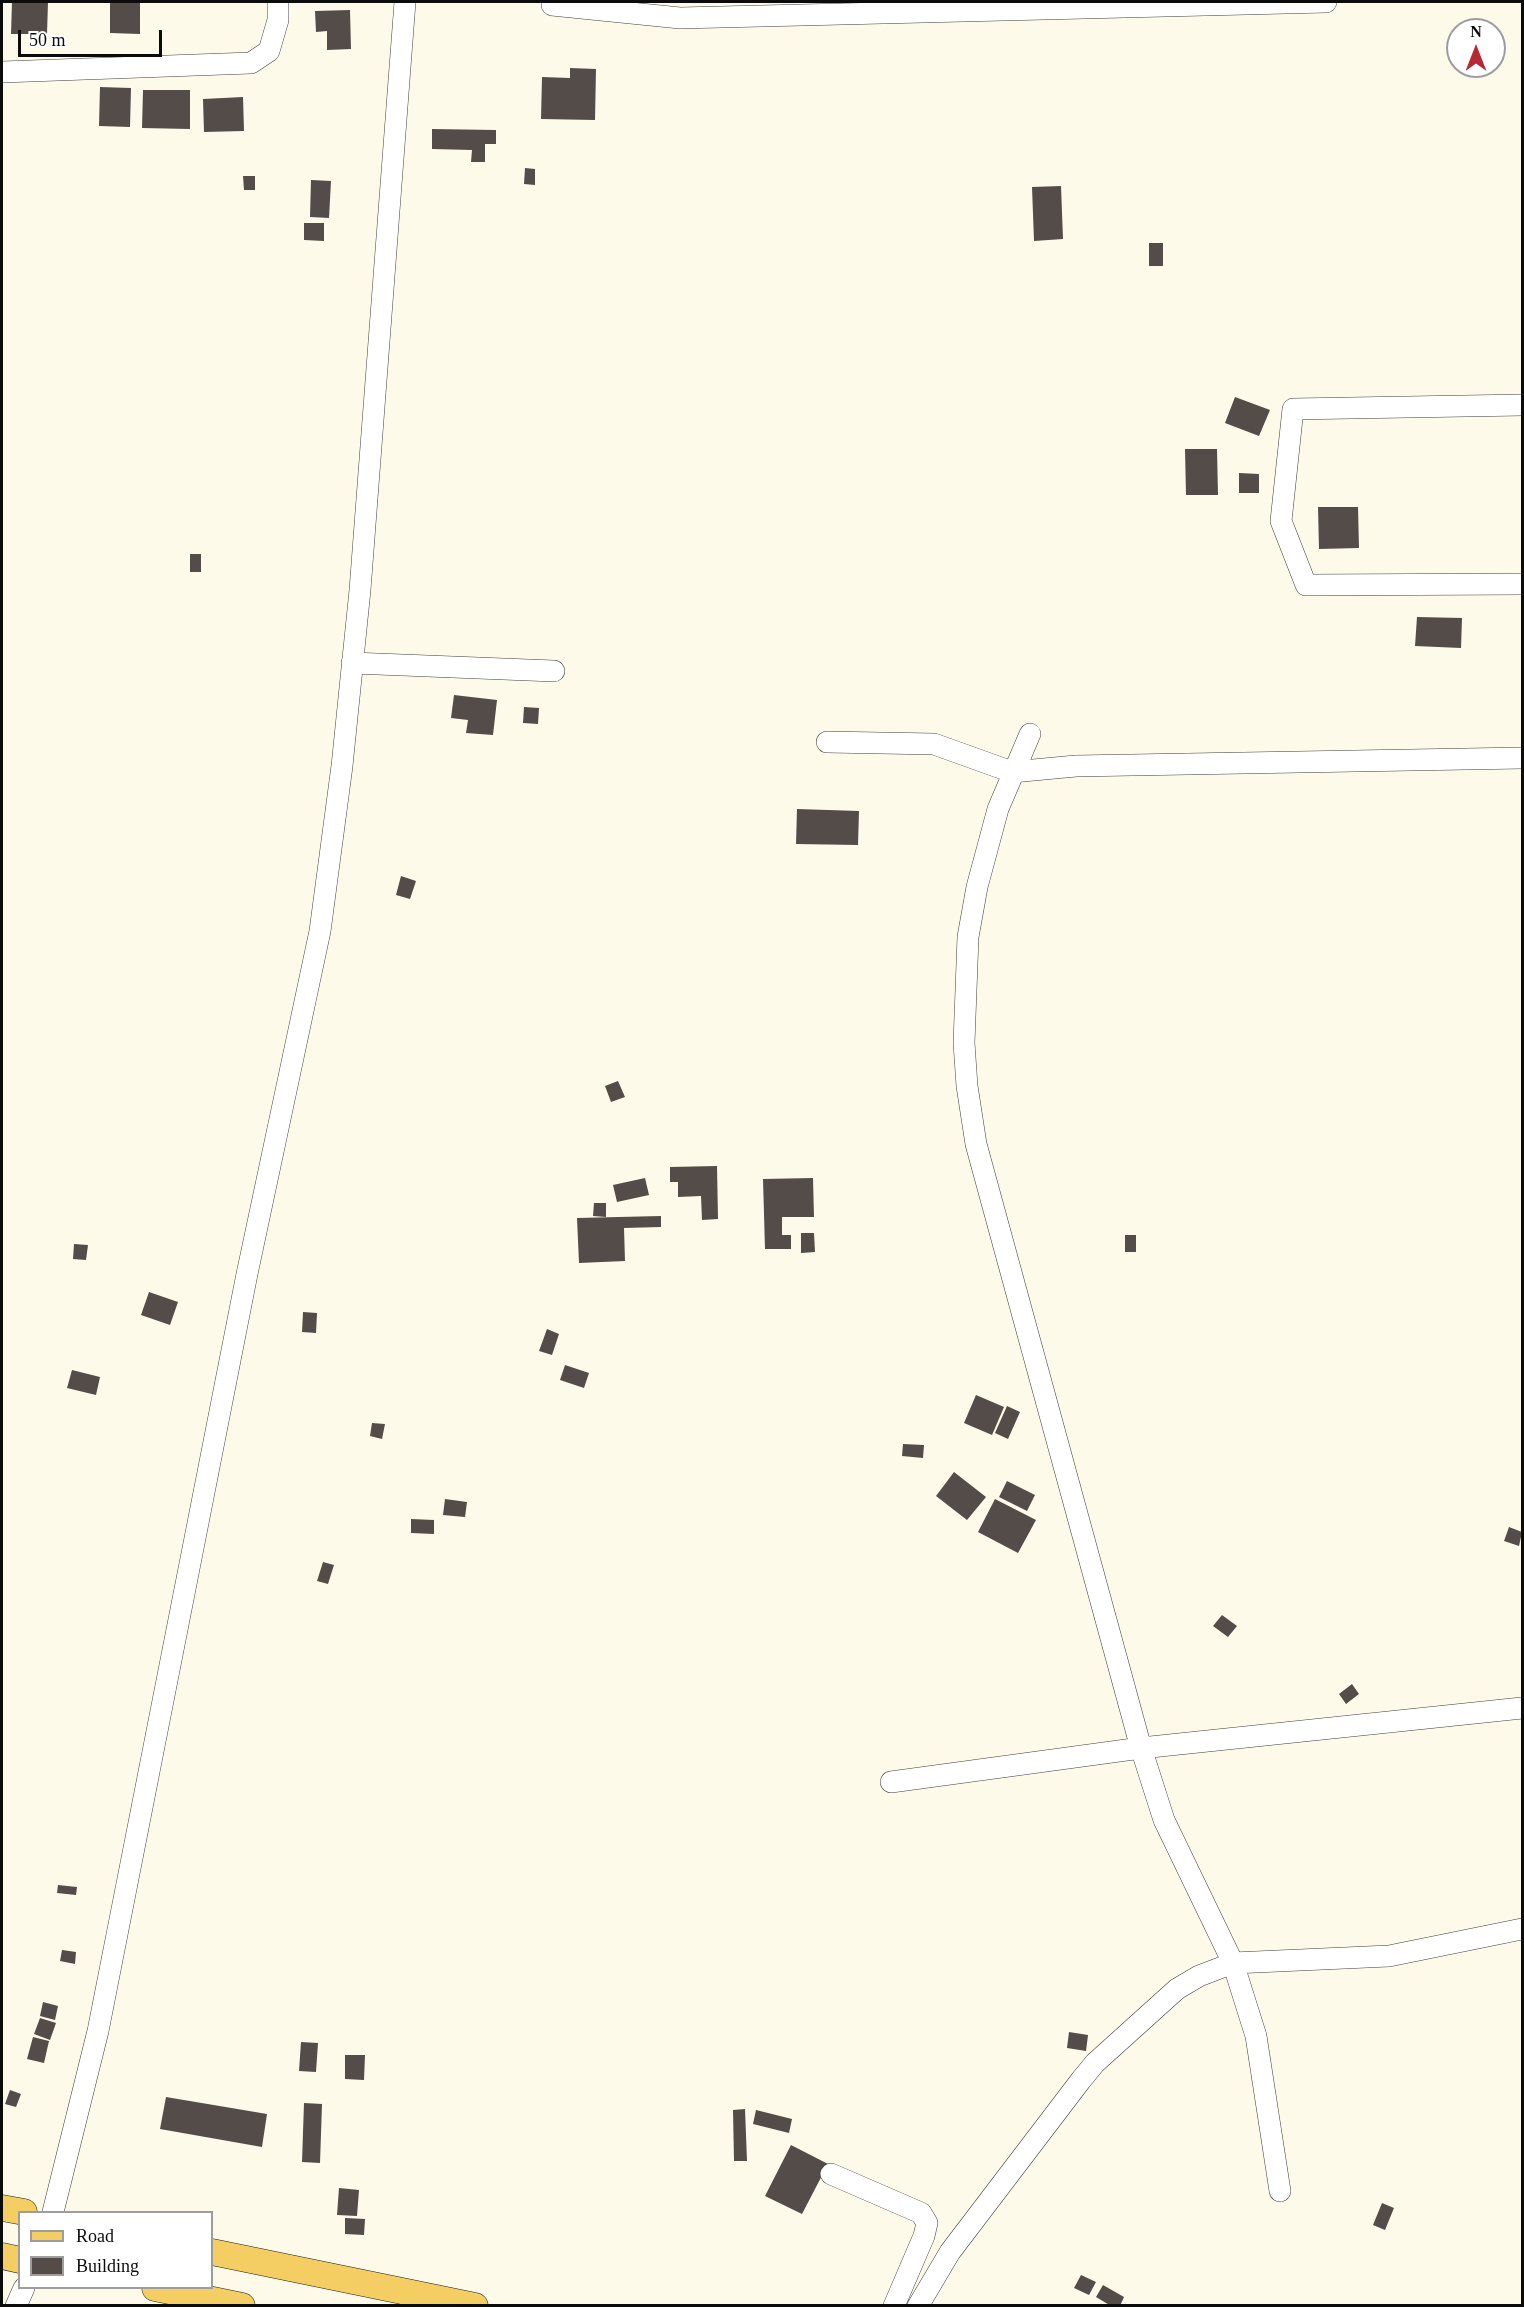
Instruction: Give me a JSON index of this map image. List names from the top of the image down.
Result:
{
  "legend": ["Road", "Building"],
  "scale_bar": "50 m",
  "north": "top"
}
